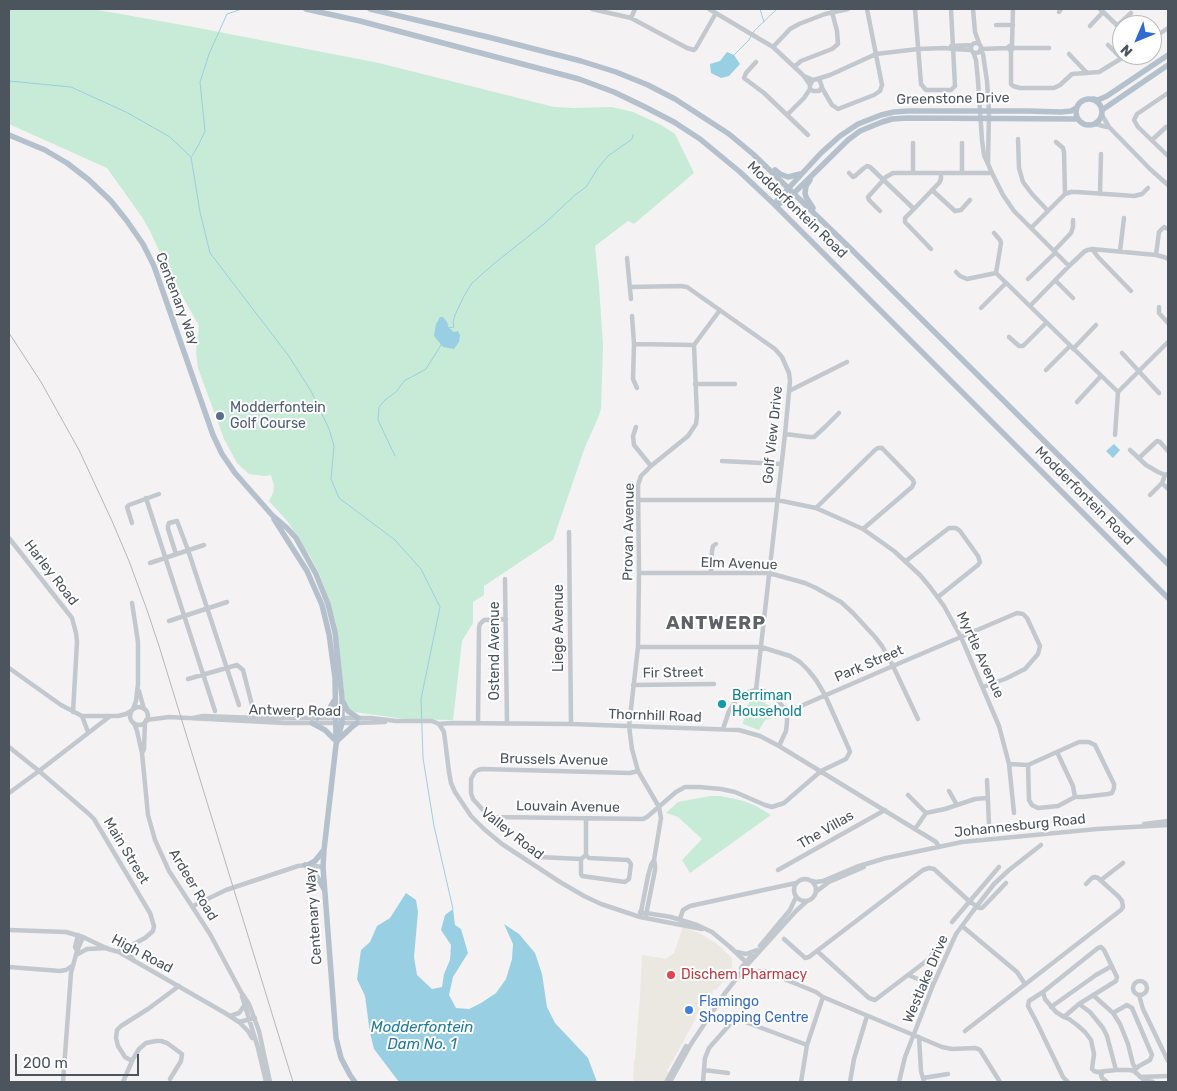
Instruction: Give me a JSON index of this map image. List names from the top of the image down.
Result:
{
  "streets": {
    "main road": ["Greenstone Drive", "Modderfontein Road", "Centenary Way"],
    "street": [
      "Golf View Drive",
      "Provan Avenue",
      "Elm Avenue",
      "Harley Road",
      "Liege Avenue",
      "Ostend Avenue",
      "Myrtle Avenue",
      "Park Street",
      "Fir Street",
      "Antwerp Road",
      "Thornhill Road",
      "Brussels Avenue",
      "Louvain Avenue",
      "Johannesburg Road",
      "The Villas",
      "Valley Road",
      "Main Street",
      "Ardeer Road",
      "High Road",
      "Westlake Drive"
    ]
  },
  "crossings": [
    ["Greenstone Drive", "Modderfontein Road"],
    ["Centenary Way", "Antwerp Road"],
    ["Golf View Drive", "Elm Avenue"],
    ["Golf View Drive", "Myrtle Avenue"],
    ["Provan Avenue", "Elm Avenue"],
    ["Provan Avenue", "Myrtle Avenue"],
    ["Provan Avenue", "Fir Street"],
    ["Provan Avenue", "Thornhill Road"],
    ["Provan Avenue", "Brussels Avenue"],
    ["Provan Avenue", "Louvain Avenue"],
    ["Elm Avenue", "Park Street"],
    ["Liege Avenue", "Thornhill Road"],
    ["Ostend Avenue", "Thornhill Road"],
    ["Myrtle Avenue", "Park Street"],
    ["Antwerp Road", "Thornhill Road"],
    ["Antwerp Road", "Ardeer Road"],
    ["Thornhill Road", "Louvain Avenue"],
    ["Thornhill Road", "Johannesburg Road"],
    ["Thornhill Road", "The Villas"],
    ["Thornhill Road", "Valley Road"],
    ["Brussels Avenue", "Louvain Avenue"],
    ["Ardeer Road", "High Road"]
  ],
  "districts": ["ANTWERP"],
  "water": ["Modderfontein Dam No. 1"],
  "places": [
    "Modderfontein Golf Course",
    "Berriman Household",
    "Dischem Pharmacy",
    "Flamingo Shopping Centre"
  ],
  "scale_bar": "200 m",
  "north": "bottom left"
}
